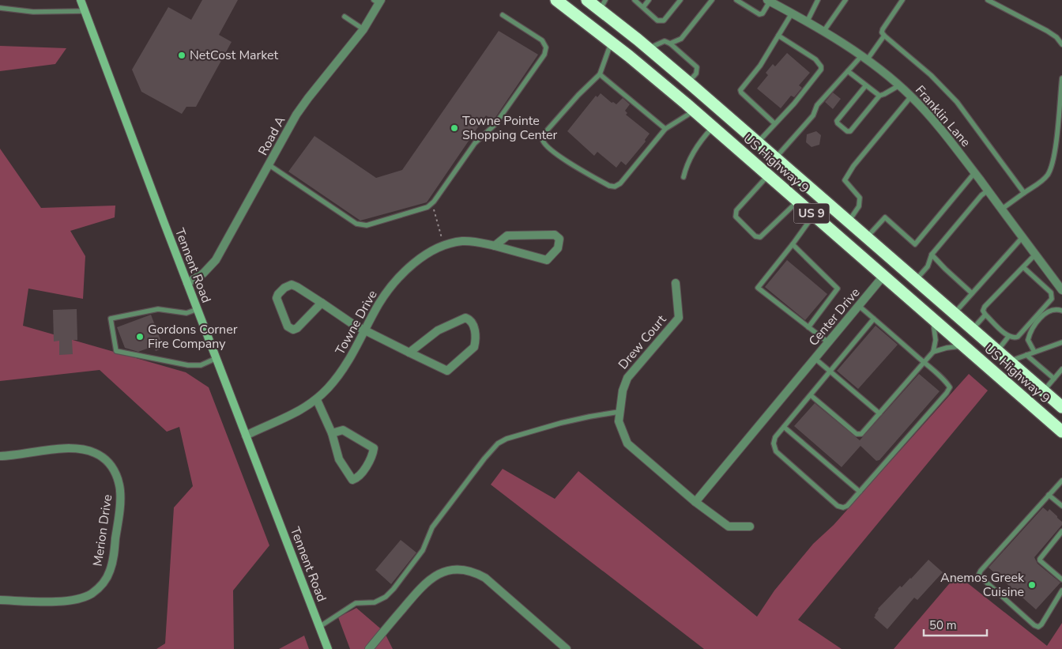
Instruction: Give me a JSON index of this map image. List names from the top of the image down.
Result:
{
  "streets": {
    "highway": ["US Highway 9", "US 9"],
    "street": [
      "Franklin Lane",
      "Road A",
      "Tennent Road",
      "Center Drive",
      "Towne Drive",
      "Drew Court",
      "Merion Drive"
    ]
  },
  "crossings": [
    ["Road A", "Tennent Road"],
    ["US Highway 9", "Center Drive"],
    ["Tennent Road", "Towne Drive"],
    ["Center Drive", "Drew Court"]
  ],
  "places": [
    "NetCost Market",
    "Towne Pointe Shopping Center",
    "Gordons Corner Fire Company",
    "Anemos Greek Cuisine"
  ],
  "scale_bar": "50 m"
}
